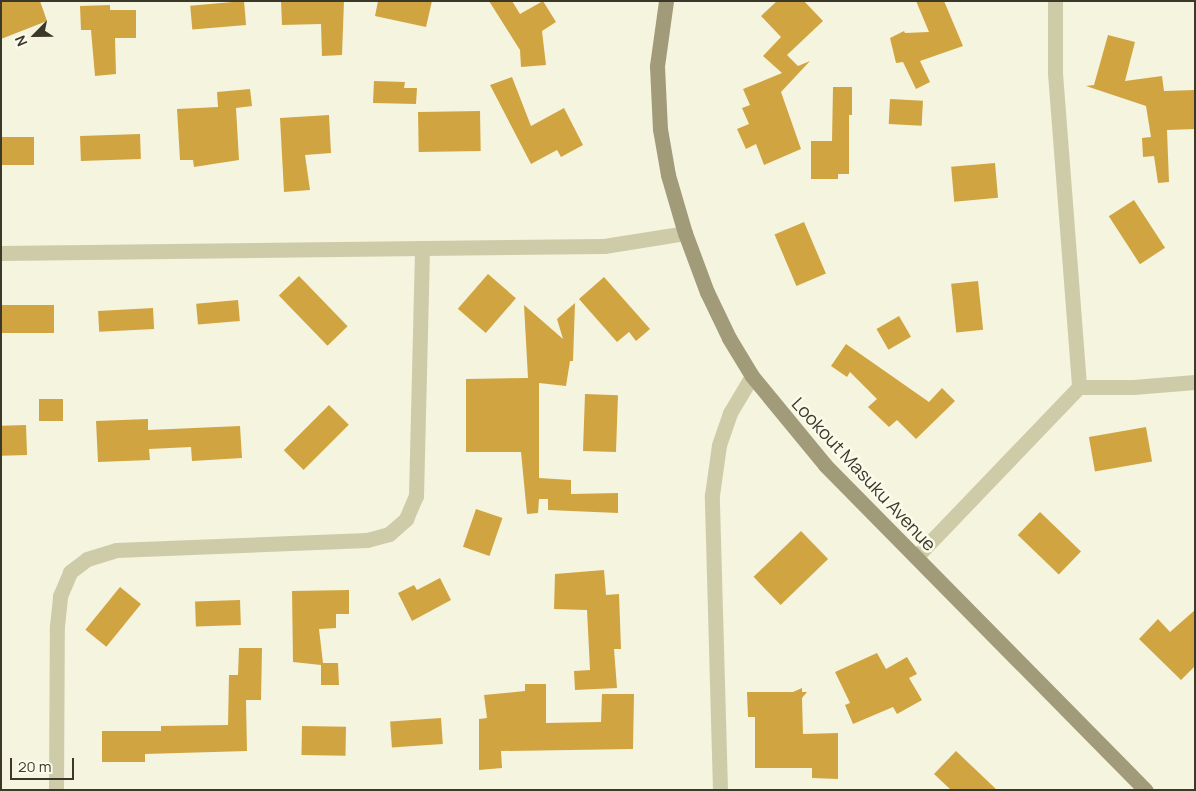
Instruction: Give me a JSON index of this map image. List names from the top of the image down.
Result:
{
  "streets": {
    "street": ["Lookout Masuku Avenue"]
  },
  "scale_bar": "20 m",
  "north": "bottom left"
}
